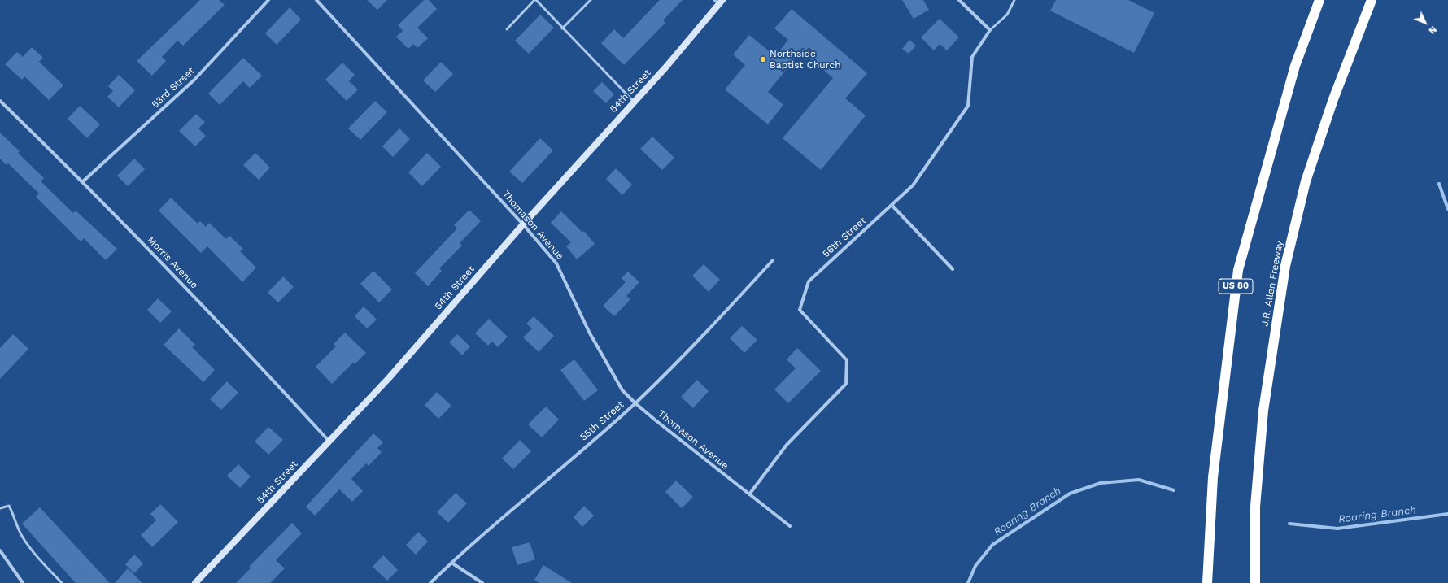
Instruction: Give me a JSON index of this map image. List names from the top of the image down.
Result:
{
  "streets": {
    "highway": ["J.R. Allen Freeway", "US 80"],
    "main road": ["54th Street"],
    "street": [
      "53rd Street",
      "Thomason Avenue",
      "56th Street",
      "Morris Avenue",
      "55th Street"
    ]
  },
  "crossings": [
    ["53rd Street", "Morris Avenue"],
    ["54th Street", "Thomason Avenue"],
    ["54th Street", "Morris Avenue"],
    ["Thomason Avenue", "56th Street"],
    ["Thomason Avenue", "55th Street"]
  ],
  "water": ["Roaring Branch"],
  "places": ["Northside Baptist Church"],
  "north": "bottom right"
}
